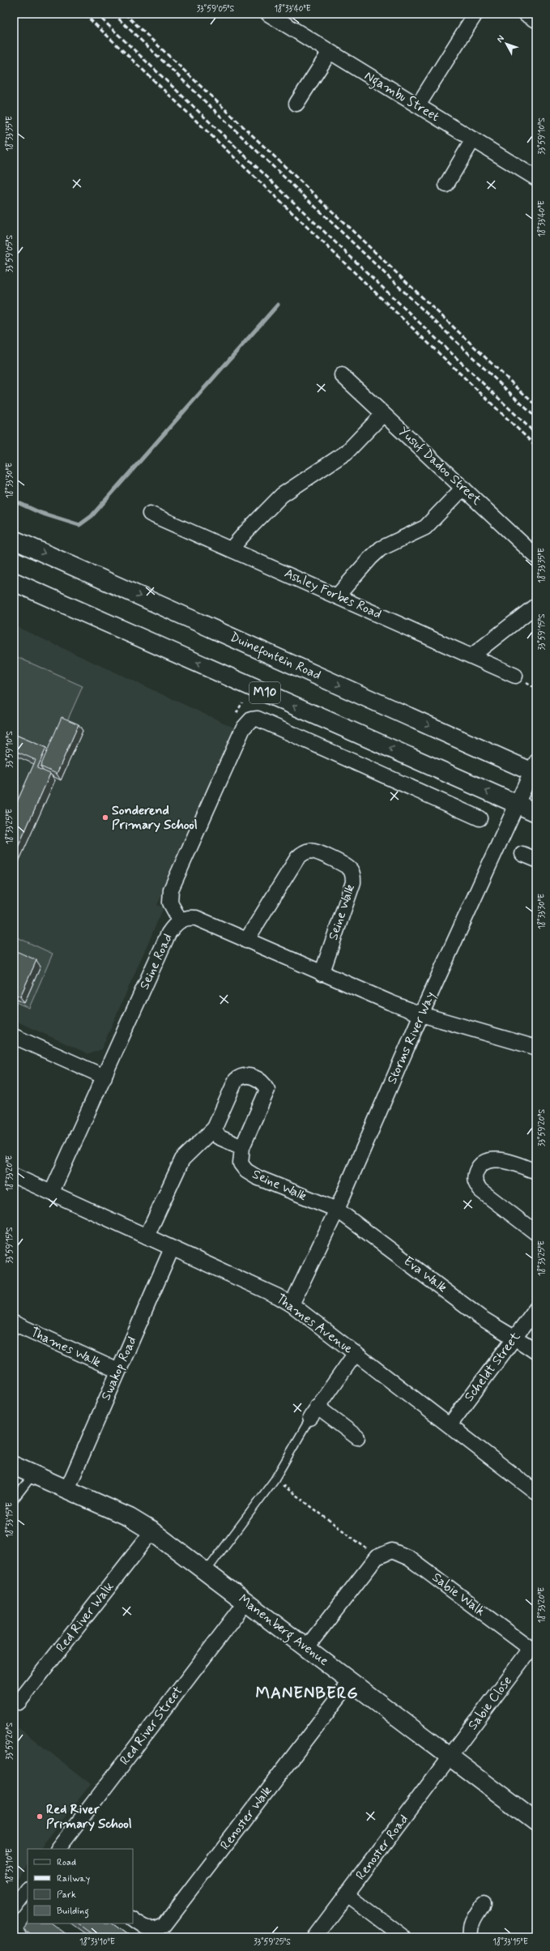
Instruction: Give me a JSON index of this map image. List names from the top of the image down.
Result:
{
  "streets": {
    "main road": ["Duinefontein Road", "M10", "Manenberg Avenue"],
    "street": [
      "Ngambu Street",
      "Yusuf Dadoo Street",
      "Ashley Forbes Road",
      "Seine Walk",
      "Seine Road",
      "Storms River Way",
      "Eva Walk",
      "Thames Avenue",
      "Thames Walk",
      "Scheldt Street",
      "Swakop Road",
      "Sabie Walk",
      "Red River Walk",
      "Sabie Close",
      "Red River Street",
      "Renoster Walk",
      "Renoster Road"
    ]
  },
  "crossings": [
    ["Duinefontein Road", "Storms River Way"],
    ["M10", "Storms River Way"],
    ["Seine Walk", "Seine Road"],
    ["Seine Walk", "Storms River Way"],
    ["Seine Walk", "Eva Walk"],
    ["Seine Road", "Storms River Way"],
    ["Seine Road", "Thames Avenue"],
    ["Storms River Way", "Eva Walk"],
    ["Storms River Way", "Thames Avenue"],
    ["Eva Walk", "Scheldt Street"],
    ["Thames Avenue", "Scheldt Street"],
    ["Thames Avenue", "Swakop Road"],
    ["Thames Walk", "Swakop Road"],
    ["Swakop Road", "Manenberg Avenue"],
    ["Sabie Walk", "Manenberg Avenue"],
    ["Sabie Walk", "Sabie Close"],
    ["Red River Walk", "Manenberg Avenue"],
    ["Manenberg Avenue", "Sabie Close"],
    ["Manenberg Avenue", "Red River Street"],
    ["Manenberg Avenue", "Renoster Walk"],
    ["Manenberg Avenue", "Renoster Road"],
    ["Sabie Close", "Renoster Road"]
  ],
  "districts": ["MANENBERG"],
  "places": ["Sonderend Primary School", "Red River Primary School"],
  "legend": [
    "Road",
    "Railway",
    "Park",
    "Building"
  ],
  "north": "top left",
  "coordinates": [
    "33°59'05\"S",
    "18°33'40\"E",
    "18°33'35\"E",
    "33°59'10\"S",
    "18°33'30\"E",
    "33°59'15\"S",
    "18°33'25\"E",
    "33°59'20\"S",
    "18°33'20\"E",
    "18°33'15\"E",
    "18°33'10\"E",
    "33°59'25\"S"
  ]
}
